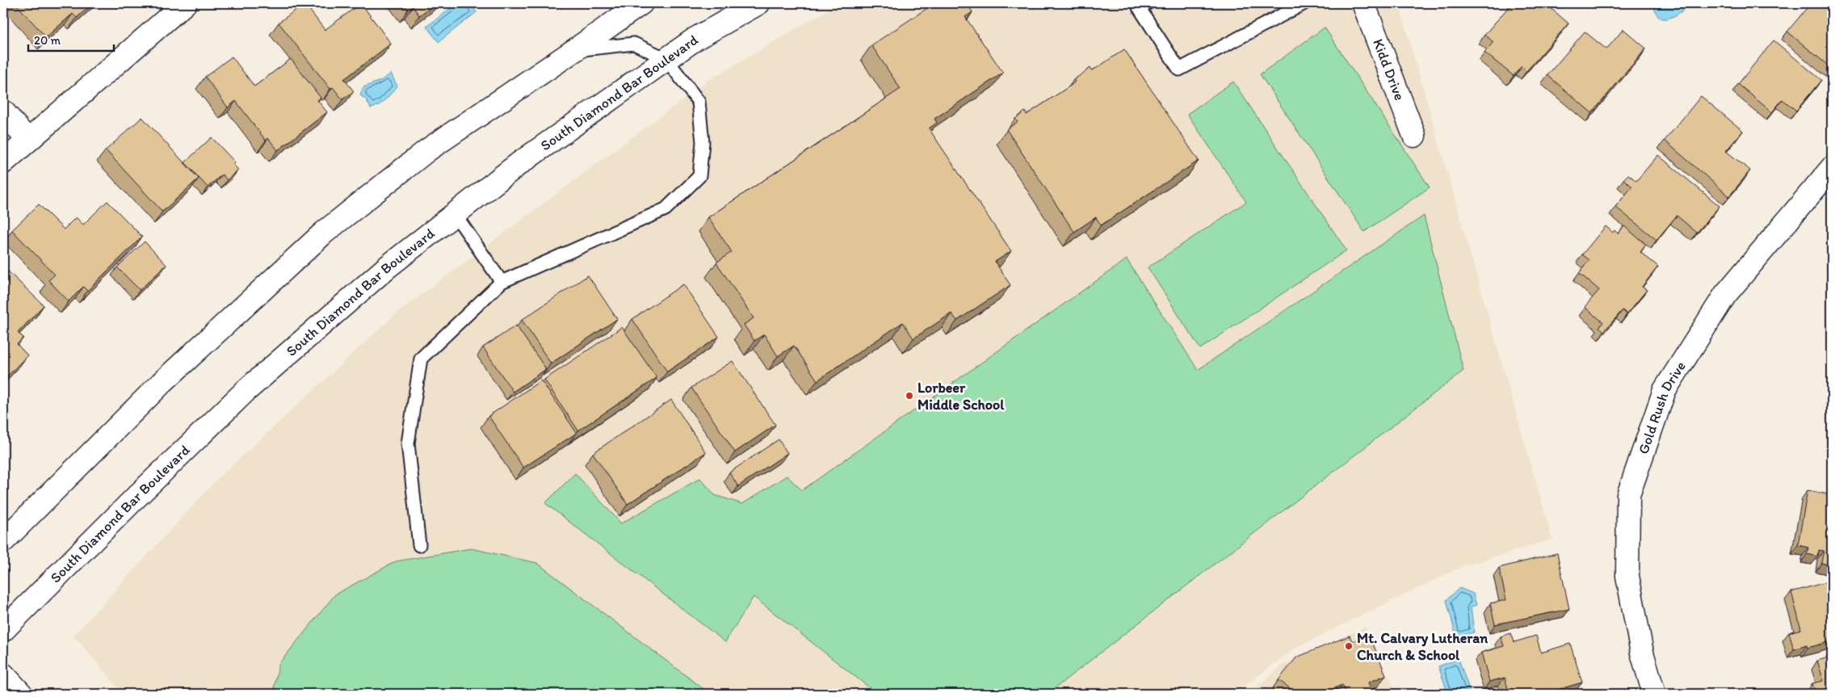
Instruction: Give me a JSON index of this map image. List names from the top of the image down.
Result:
{
  "streets": {
    "main road": ["Kidd Drive", "South Diamond Bar Boulevard", "Gold Rush Drive"]
  },
  "places": ["Lorbeer Middle School", "Mt. Calvary Lutheran Church & School"],
  "scale_bar": "20 m"
}
